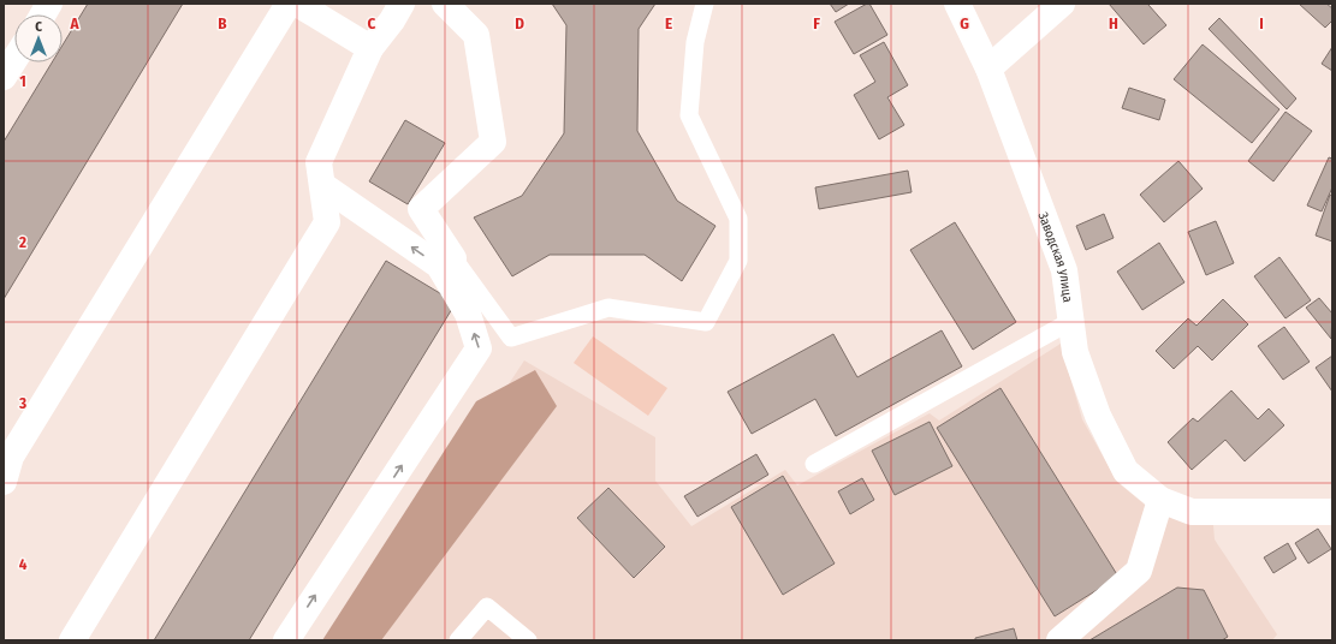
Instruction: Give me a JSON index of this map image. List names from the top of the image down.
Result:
{
  "streets": {
    "street": ["Заводская улица"]
  },
  "north": "top",
  "grid": {
    "columns": [
      "A",
      "B",
      "C",
      "D",
      "E",
      "F",
      "G",
      "H",
      "I"
    ],
    "rows": [
      "1",
      "2",
      "3",
      "4"
    ]
  }
}
